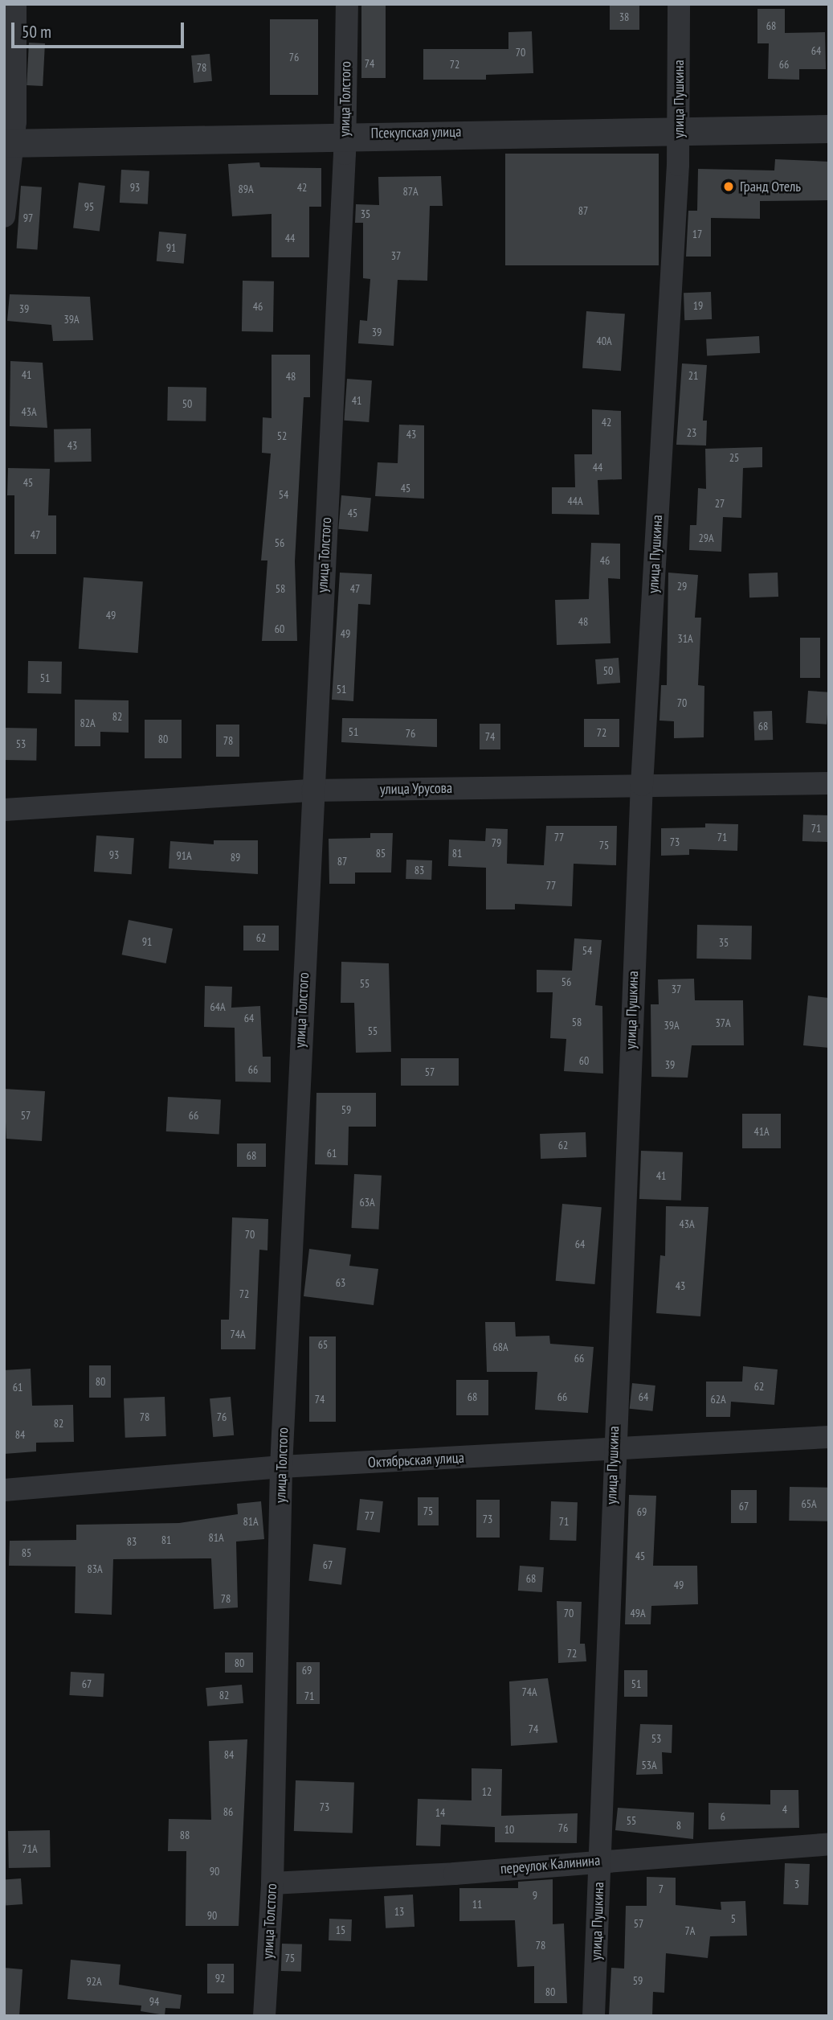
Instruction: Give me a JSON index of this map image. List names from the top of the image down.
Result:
{
  "streets": {
    "street": [
      "улица Толстого",
      "улица Пушкина",
      "Псекупская улица",
      "улица Урусова",
      "Октябрьская улица",
      "переулок Калинина"
    ]
  },
  "crossings": [
    ["улица Толстого", "Псекупская улица"],
    ["улица Толстого", "улица Урусова"],
    ["улица Толстого", "Октябрьская улица"],
    ["улица Толстого", "переулок Калинина"],
    ["улица Пушкина", "Псекупская улица"],
    ["улица Пушкина", "улица Урусова"],
    ["улица Пушкина", "Октябрьская улица"],
    ["улица Пушкина", "переулок Калинина"]
  ],
  "places": ["Гранд Отель"],
  "house_numbers": [
    "38",
    "68",
    "64",
    "70",
    "76",
    "74",
    "72",
    "66",
    "78",
    "93",
    "42",
    "89А",
    "87А",
    "95",
    "87",
    "35",
    "97",
    "17",
    "44",
    "91",
    "37",
    "19",
    "46",
    "39",
    "39А",
    "39",
    "40А",
    "41",
    "21",
    "48",
    "41",
    "50",
    "43А",
    "42",
    "23",
    "43",
    "52",
    "43",
    "25",
    "44",
    "45",
    "45",
    "54",
    "44А",
    "27",
    "45",
    "47",
    "29А",
    "56",
    "46",
    "29",
    "58",
    "47",
    "49",
    "48",
    "60",
    "49",
    "31А",
    "50",
    "51",
    "51",
    "70",
    "82",
    "82А",
    "68",
    "51",
    "72",
    "76",
    "74",
    "80",
    "78",
    "53",
    "71",
    "77",
    "71",
    "73",
    "79",
    "75",
    "85",
    "81",
    "93",
    "91А",
    "89",
    "87",
    "83",
    "77",
    "62",
    "91",
    "35",
    "54",
    "56",
    "55",
    "37",
    "64А",
    "64",
    "58",
    "37А",
    "39А",
    "55",
    "60",
    "39",
    "66",
    "57",
    "59",
    "57",
    "66",
    "41А",
    "62",
    "61",
    "68",
    "41",
    "63А",
    "43А",
    "70",
    "64",
    "63",
    "43",
    "72",
    "74А",
    "65",
    "68А",
    "66",
    "80",
    "62",
    "61",
    "68",
    "66",
    "64",
    "74",
    "62А",
    "78",
    "76",
    "82",
    "84",
    "65А",
    "67",
    "75",
    "69",
    "77",
    "73",
    "81А",
    "71",
    "81А",
    "81",
    "83",
    "85",
    "45",
    "67",
    "83А",
    "68",
    "49",
    "78",
    "70",
    "49А",
    "72",
    "80",
    "69",
    "67",
    "51",
    "74А",
    "82",
    "71",
    "74",
    "53",
    "84",
    "53А",
    "12",
    "73",
    "4",
    "86",
    "14",
    "6",
    "55",
    "8",
    "76",
    "10",
    "88",
    "71А",
    "90",
    "3",
    "7",
    "9",
    "11",
    "13",
    "90",
    "5",
    "57",
    "15",
    "7А",
    "78",
    "75",
    "92",
    "59",
    "92А",
    "80",
    "94"
  ],
  "scale_bar": "50 m"
}
